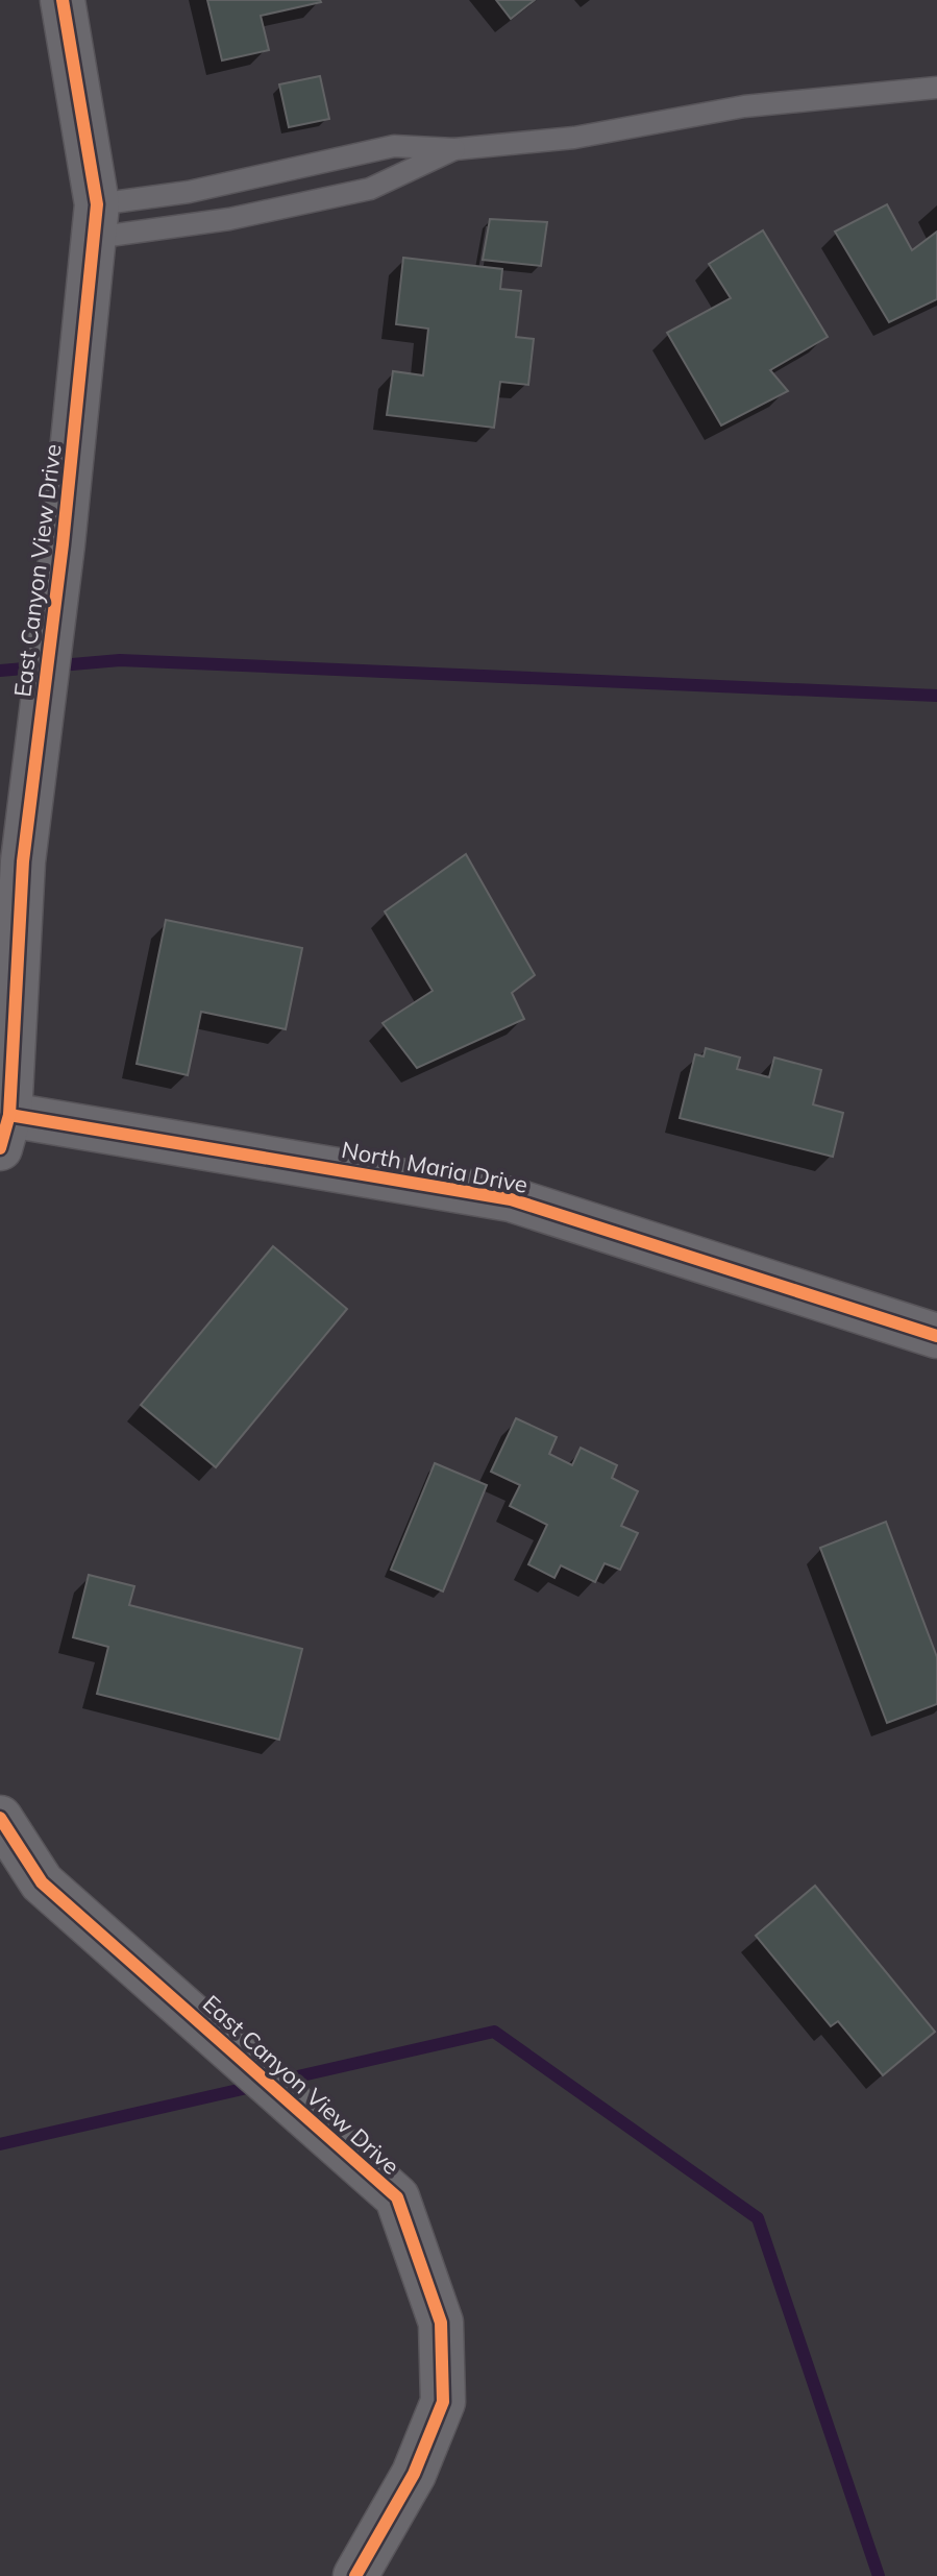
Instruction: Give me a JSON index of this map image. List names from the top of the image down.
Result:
{
  "streets": {
    "street": ["East Canyon View Drive", "North Maria Drive"]
  },
  "crossings": [
    ["East Canyon View Drive", "North Maria Drive"]
  ]
}
